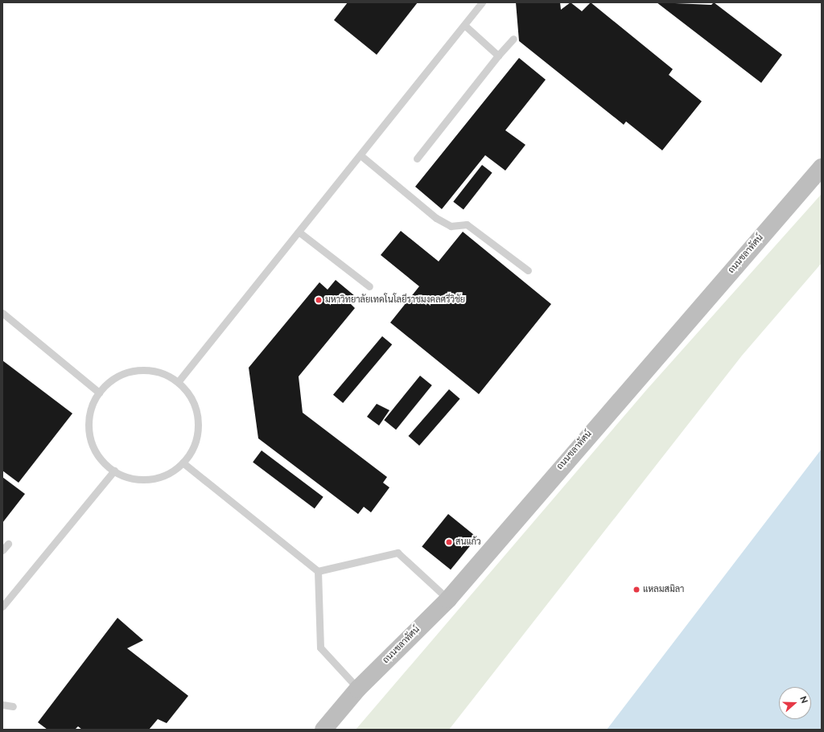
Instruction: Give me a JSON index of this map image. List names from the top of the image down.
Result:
{
  "streets": {
    "main road": ["ถนนชลาทัศน์"]
  },
  "places": ["มหาวิทยาลัยเทคโนโลยีราชมงคลศรีวิชัย", "สนแก้ว", "แหลมสมิลา"],
  "north": "right"
}
